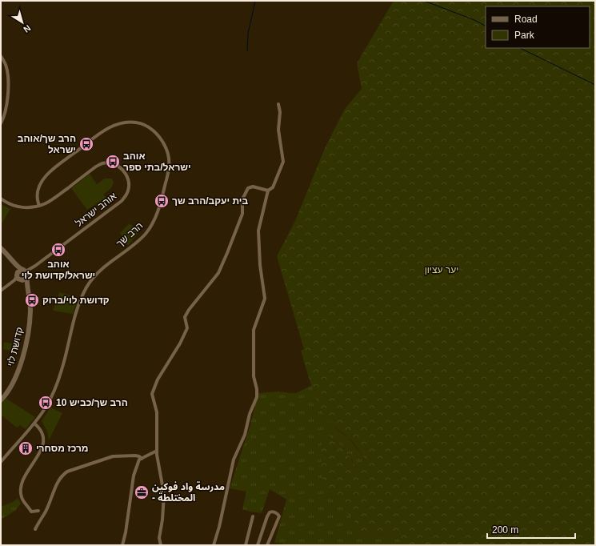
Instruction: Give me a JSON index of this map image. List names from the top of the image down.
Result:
{
  "streets": {
    "street": ["אוהב ישראל", "הרב שך", "קדושת לוי"]
  },
  "crossings": [
    ["אוהב ישראל", "הרב שך"],
    ["אוהב ישראל", "קדושת לוי"]
  ],
  "parks": ["יער עציון"],
  "places": {
    "bus stop": [
      "הרב שך/אוהב ישראל",
      "אוהב ישראל/בתי ספר",
      "בית יעקב/הרב שך",
      "אוהב ישראל/קדושת לוי",
      "קדושת לוי/ברוק",
      "הרב שך/כביש 10"
    ],
    "building": ["מרכז מסחרי"],
    "office": ["مدرسة واد فوكين - المختلطة"]
  },
  "legend": ["Road", "Park"],
  "scale_bar": "200 m",
  "north": "bottom right"
}
